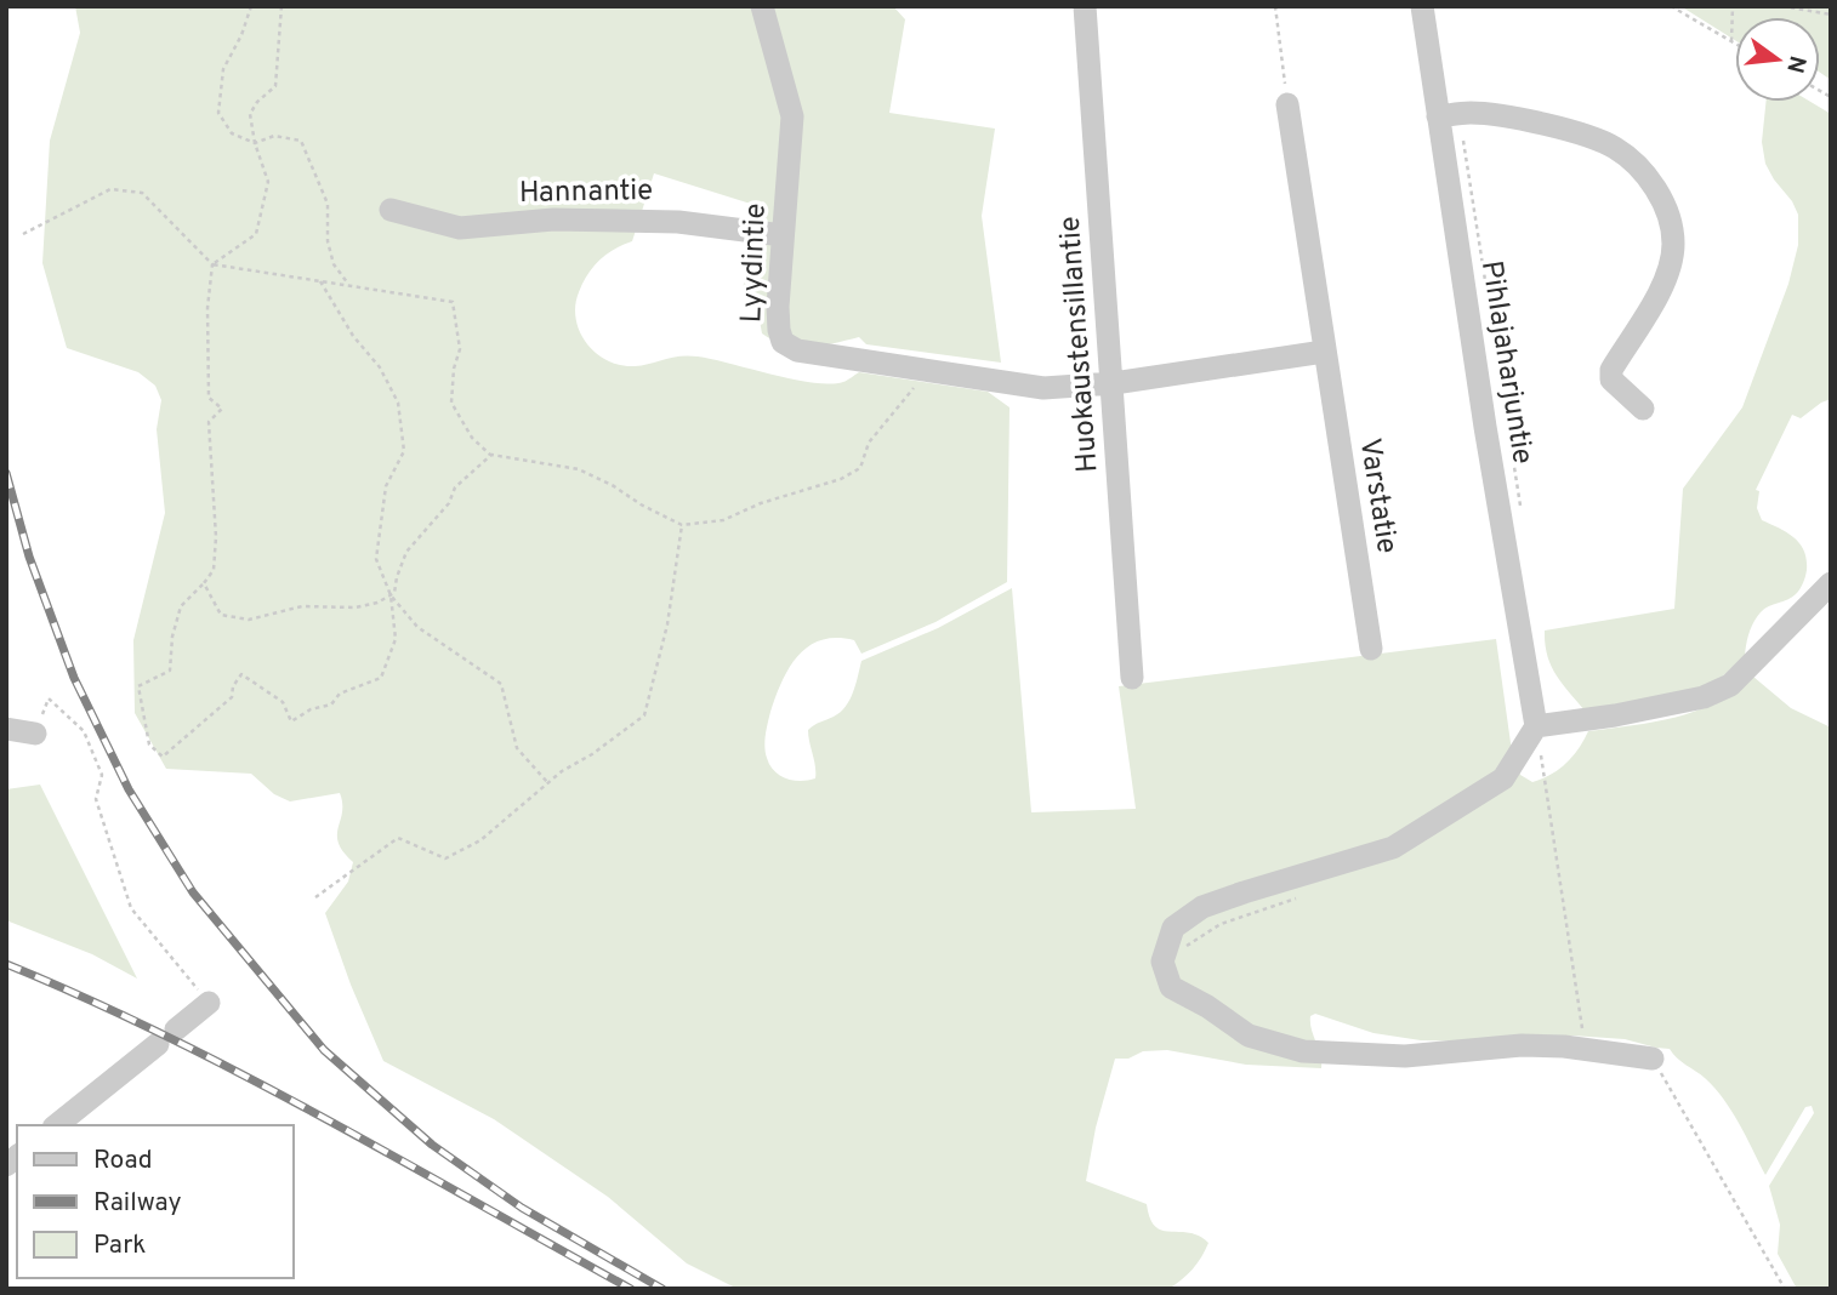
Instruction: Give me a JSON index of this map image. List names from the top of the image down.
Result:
{
  "streets": {
    "street": [
      "Hannantie",
      "Lyydintie",
      "Huokaustensillantie",
      "Pihlajaharjuntie",
      "Varstatie"
    ]
  },
  "crossings": [
    ["Hannantie", "Lyydintie"],
    ["Lyydintie", "Huokaustensillantie"]
  ],
  "legend": ["Road", "Railway", "Park"],
  "north": "right"
}
